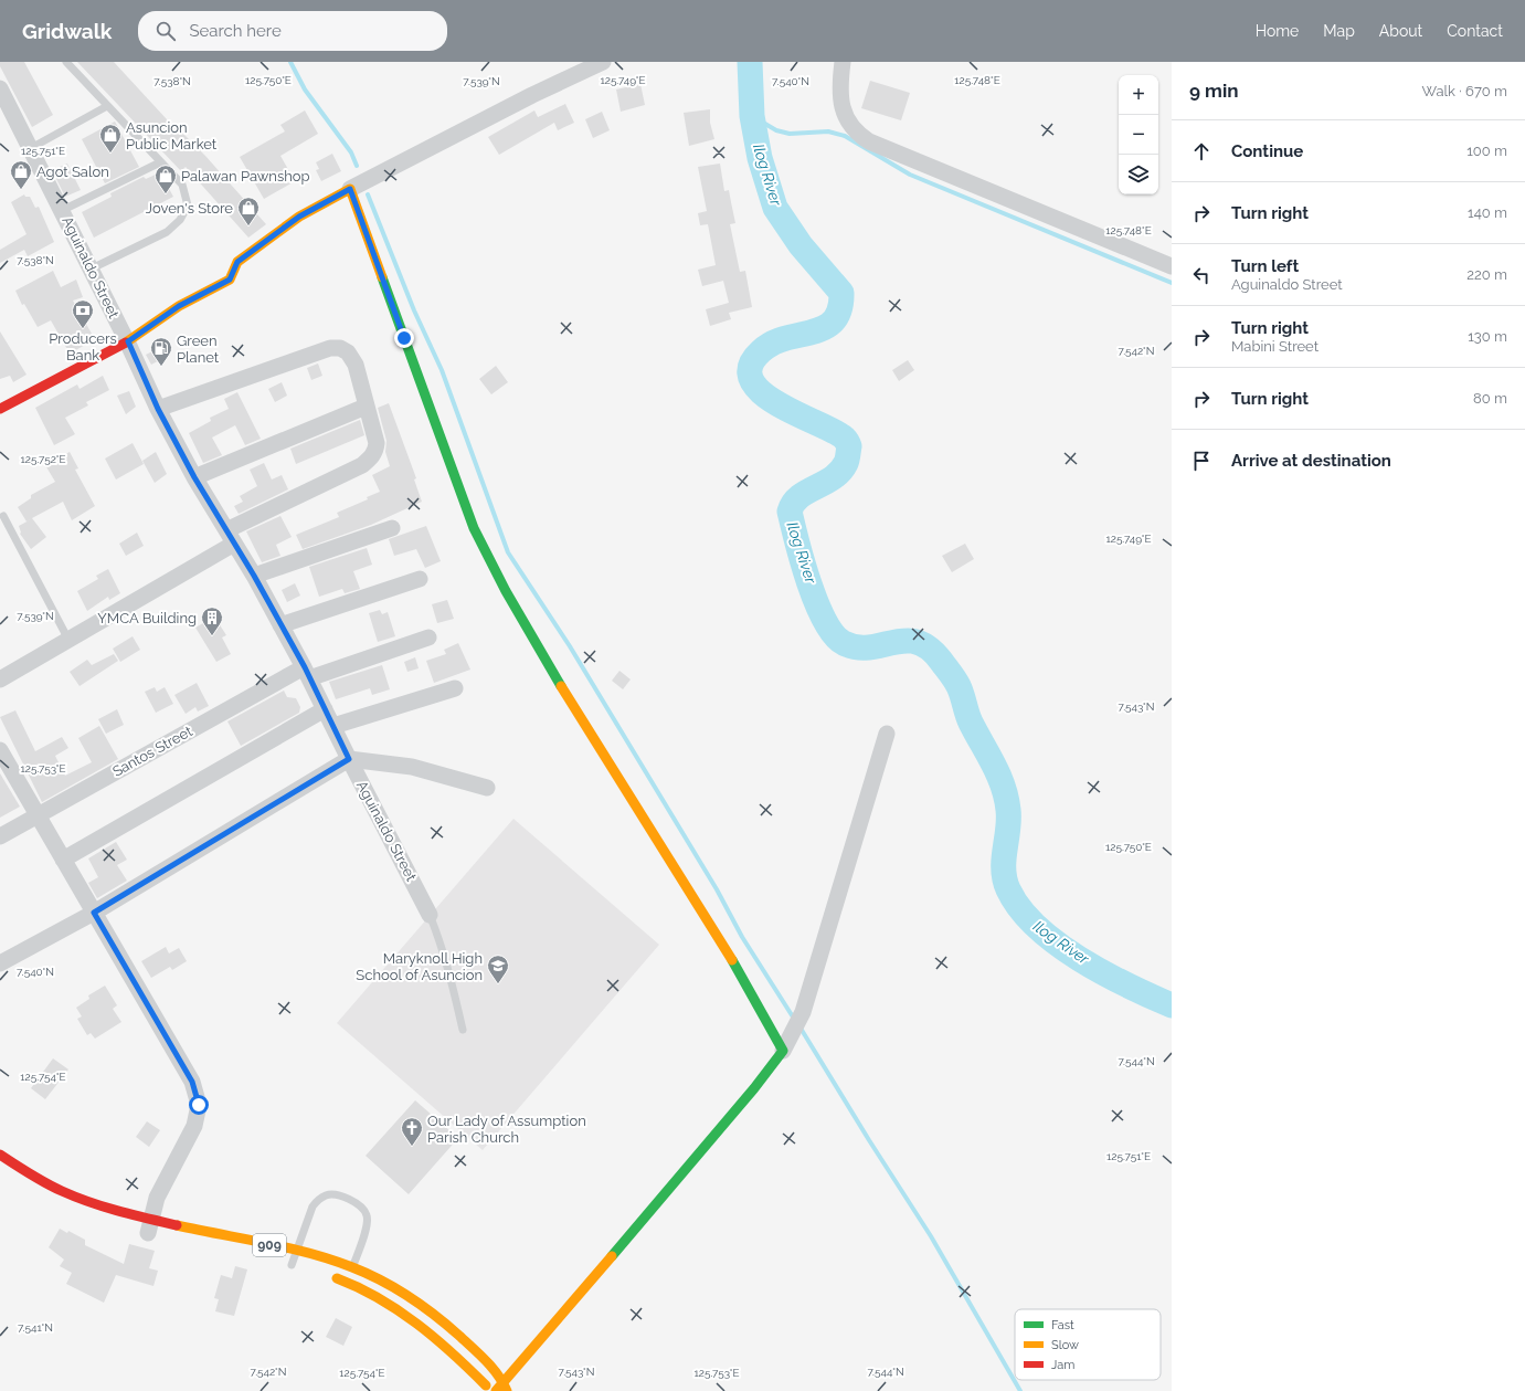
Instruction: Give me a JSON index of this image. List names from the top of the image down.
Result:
{
  "streets": {
    "main road": ["909"],
    "street": ["Aguinaldo Street", "Santos Street"]
  },
  "crossings": [
    ["Aguinaldo Street", "Santos Street"]
  ],
  "water": ["Ilog River"],
  "places": {
    "shop": [
      "Asuncion Public Market",
      "Agot Salon",
      "Palawan Pawnshop",
      "Joven's Store"
    ],
    "bank": ["Producers Bank"],
    "fuel station": ["Green Planet"],
    "building": ["YMCA Building"],
    "school or university": ["Maryknoll High School of Asuncion"],
    "church": ["Our Lady of Assumption Parish Church"]
  },
  "legend": ["Fast", "Slow", "Jam"],
  "page": {
    "header": "Gridwalk",
    "search": "Search here",
    "nav": [
      "Home",
      "Map",
      "About",
      "Contact"
    ],
    "heading": ["9 min", "Walk · 670 m"],
    "map_buttons": ["+", "−"],
    "list": [
      ["Continue", "100 m"],
      ["Turn right", "140 m"],
      ["Turn left", "Aguinaldo Street", "220 m"],
      ["Turn right", "Mabini Street", "130 m"],
      ["Turn right", "80 m"],
      "Arrive at destination"
    ]
  },
  "coordinates": [
    "125.750°E",
    "125.749°E",
    "125.748°E",
    "7.538°N",
    "7.539°N",
    "7.540°N",
    "125.751°E",
    "7.542°N",
    "125.752°E",
    "7.543°N",
    "125.753°E",
    "7.544°N",
    "125.754°E",
    "7.541°N"
  ]
}
